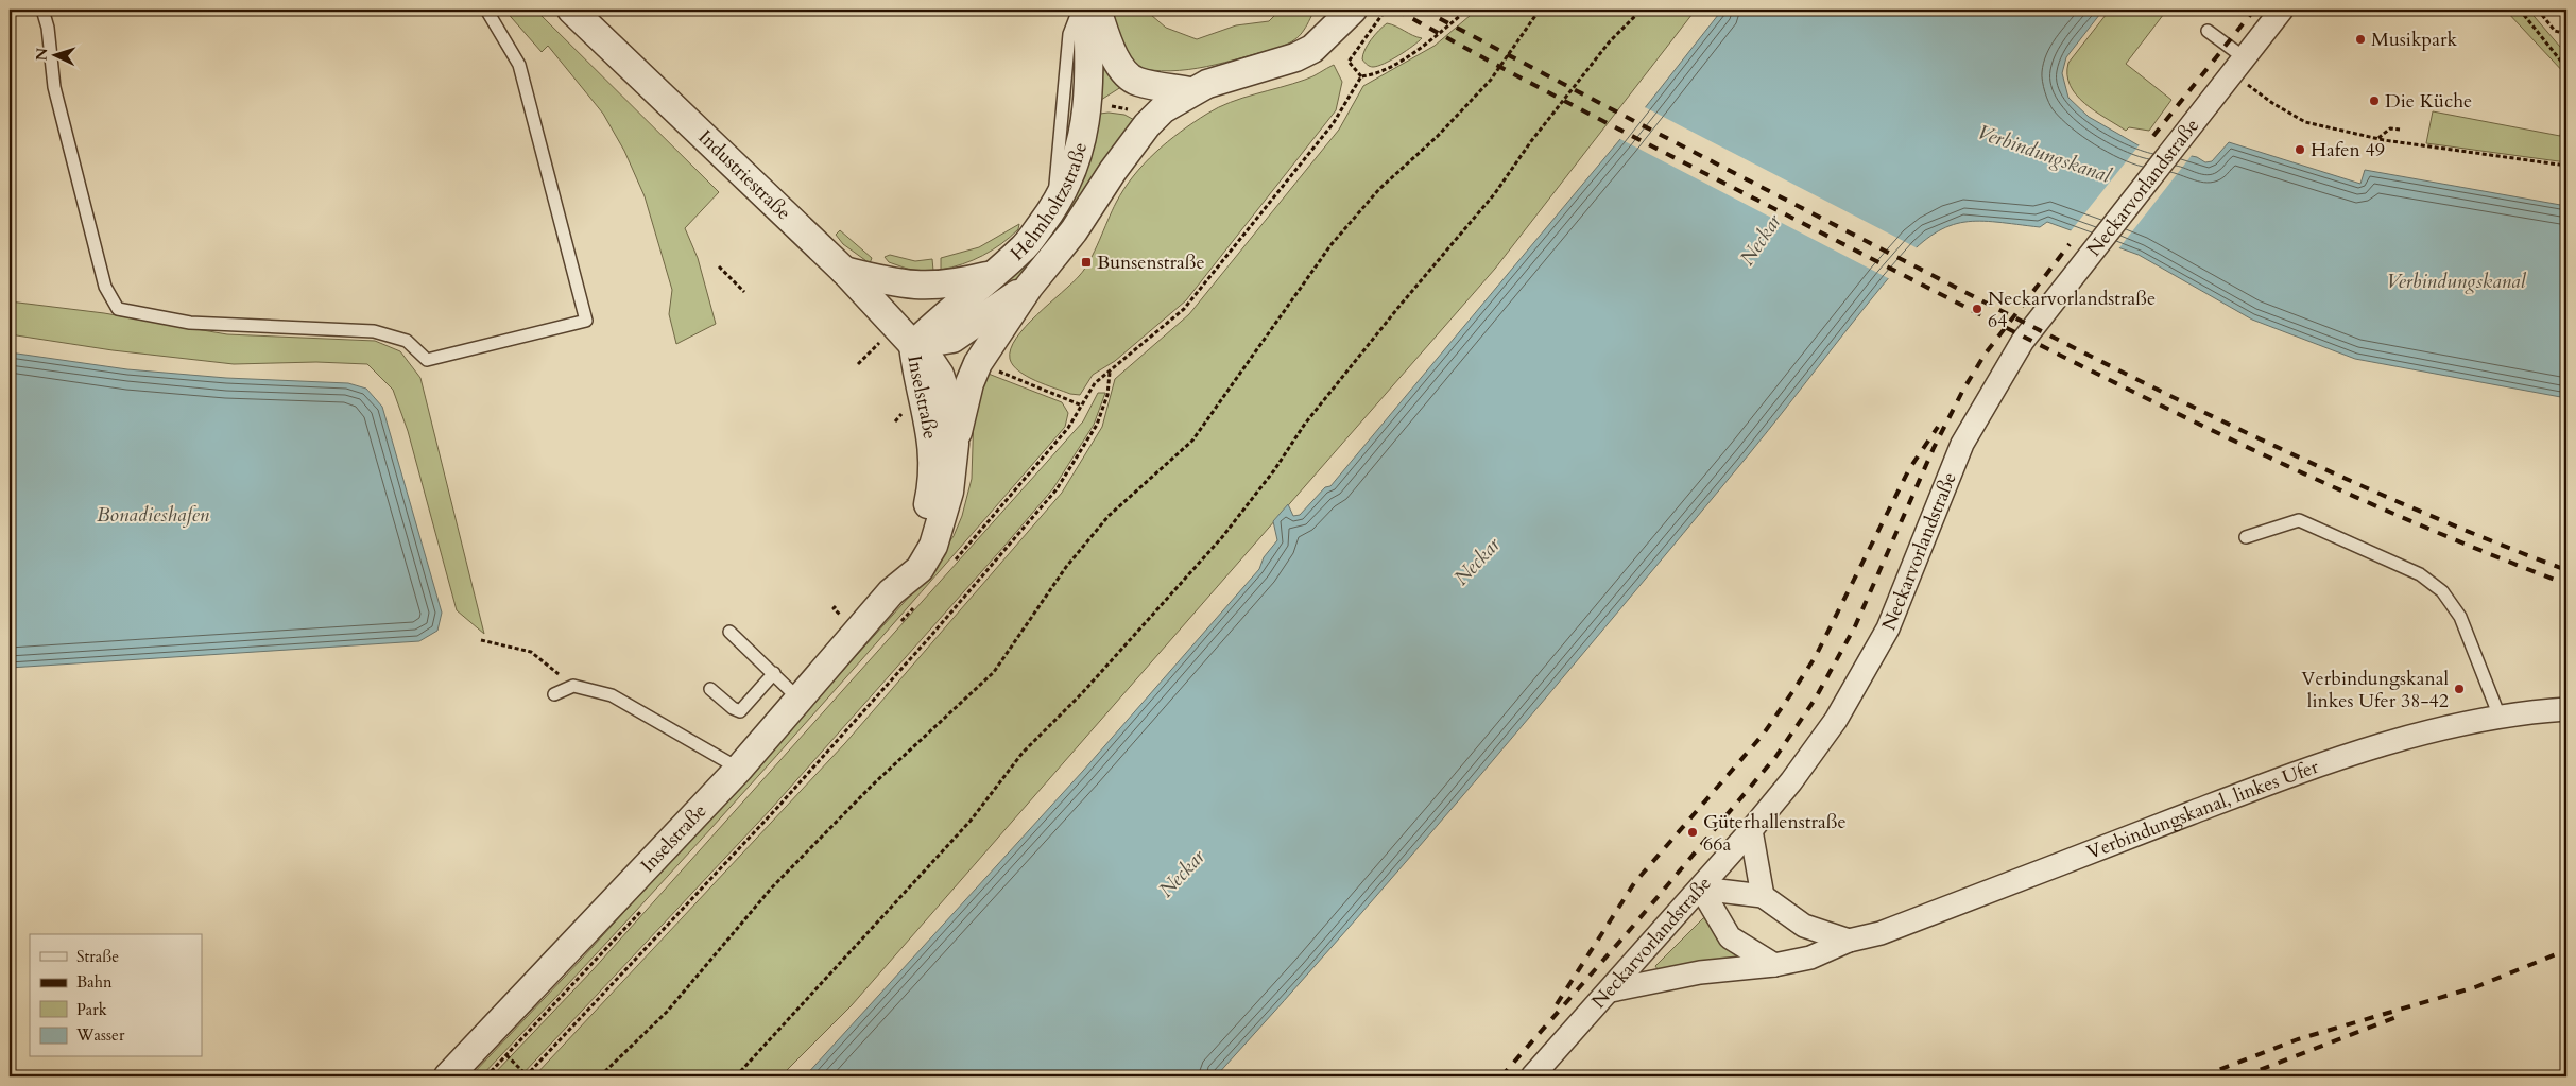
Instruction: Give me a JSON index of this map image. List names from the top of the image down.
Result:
{
  "streets": {
    "street": [
      "Industriestraße",
      "Neckarvorlandstraße",
      "Helmholtzstraße",
      "Inselstraße",
      "Verbindungskanal, linkes Ufer"
    ]
  },
  "crossings": [
    ["Industriestraße", "Helmholtzstraße"],
    ["Industriestraße", "Inselstraße"],
    ["Neckarvorlandstraße", "Verbindungskanal, linkes Ufer"],
    ["Helmholtzstraße", "Inselstraße"]
  ],
  "water": ["Verbindungskanal", "Neckar", "Bonadieshafen"],
  "places": {
    "other": [
      "Musikpark",
      "Die Küche",
      "Hafen 49",
      "Neckarvorlandstraße 64",
      "Verbindungskanal linkes Ufer 38-42",
      "Güterhallenstraße 66a"
    ],
    "transit": ["Bunsenstraße"]
  },
  "legend": [
    "Straße",
    "Bahn",
    "Park",
    "Wasser"
  ],
  "north": "left"
}
